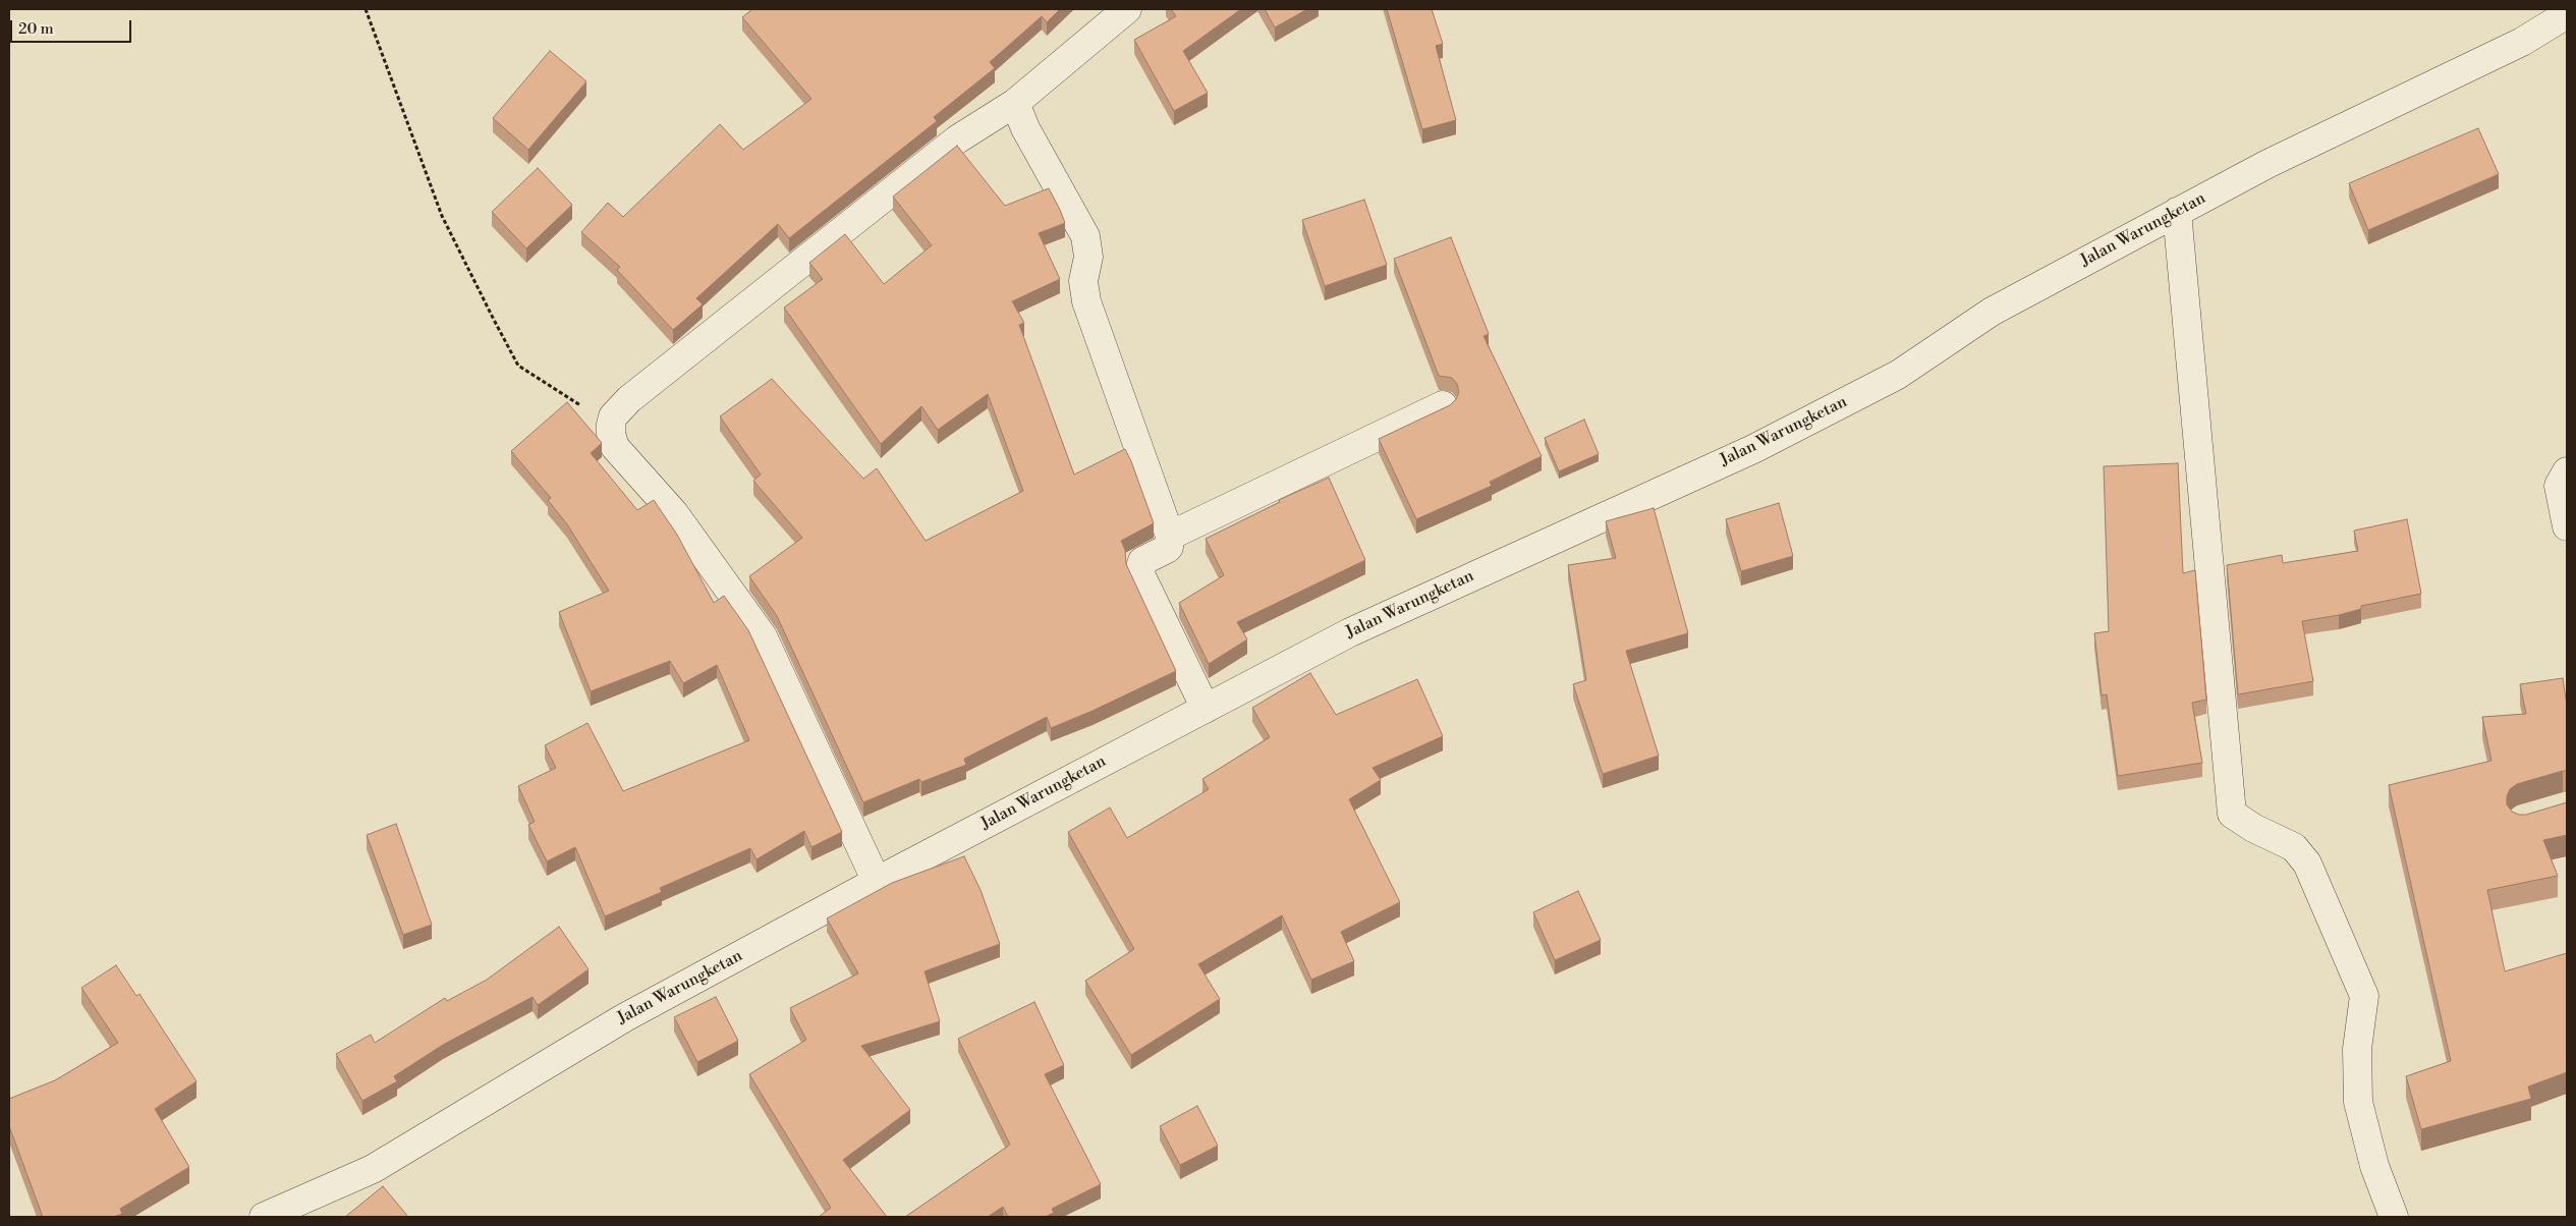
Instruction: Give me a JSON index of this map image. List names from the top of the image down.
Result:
{
  "streets": {
    "street": ["Jalan Warungketan"]
  },
  "scale_bar": "20 m"
}
